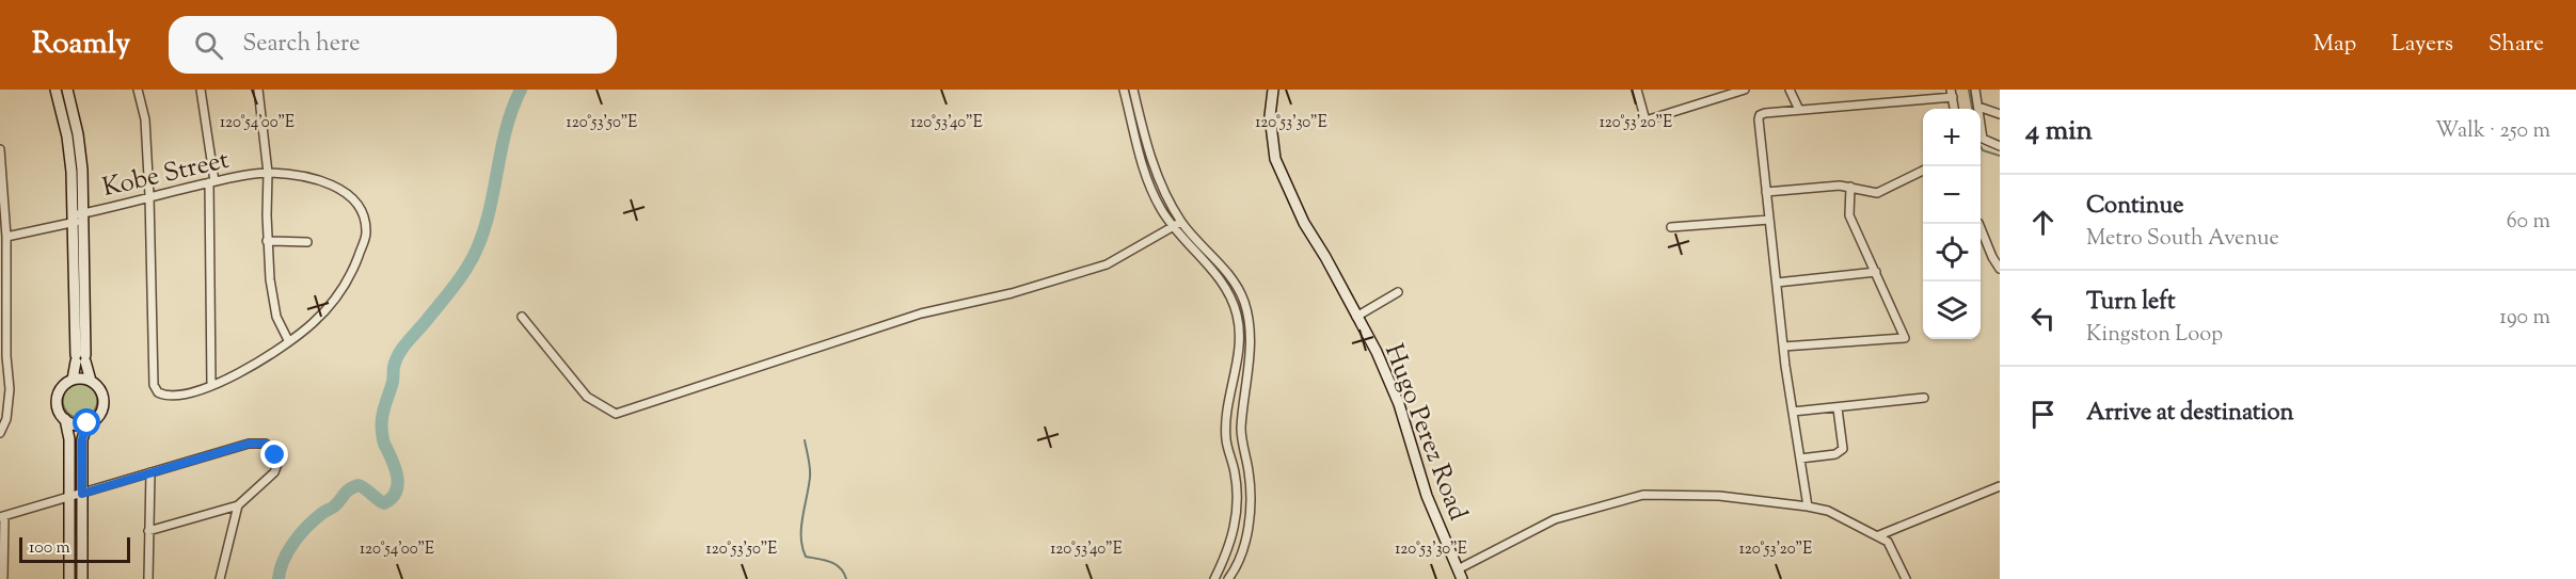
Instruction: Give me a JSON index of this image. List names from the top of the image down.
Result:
{
  "streets": {
    "street": ["Kobe Street", "Hugo Perez Road"]
  },
  "scale_bar": "100 m",
  "page": {
    "header": "Roamly",
    "search": "Search here",
    "nav": ["Map", "Layers", "Share"],
    "heading": ["4 min", "Walk · 250 m"],
    "map_buttons": ["+", "−"],
    "list": [
      ["Continue", "Metro South Avenue", "60 m"],
      ["Turn left", "Kingston Loop", "190 m"],
      "Arrive at destination"
    ],
    "scale": "100 m"
  },
  "coordinates": [
    "120°54'00\"E",
    "120°53'50\"E",
    "120°53'40\"E",
    "120°53'30\"E",
    "120°53'20\"E"
  ]
}
